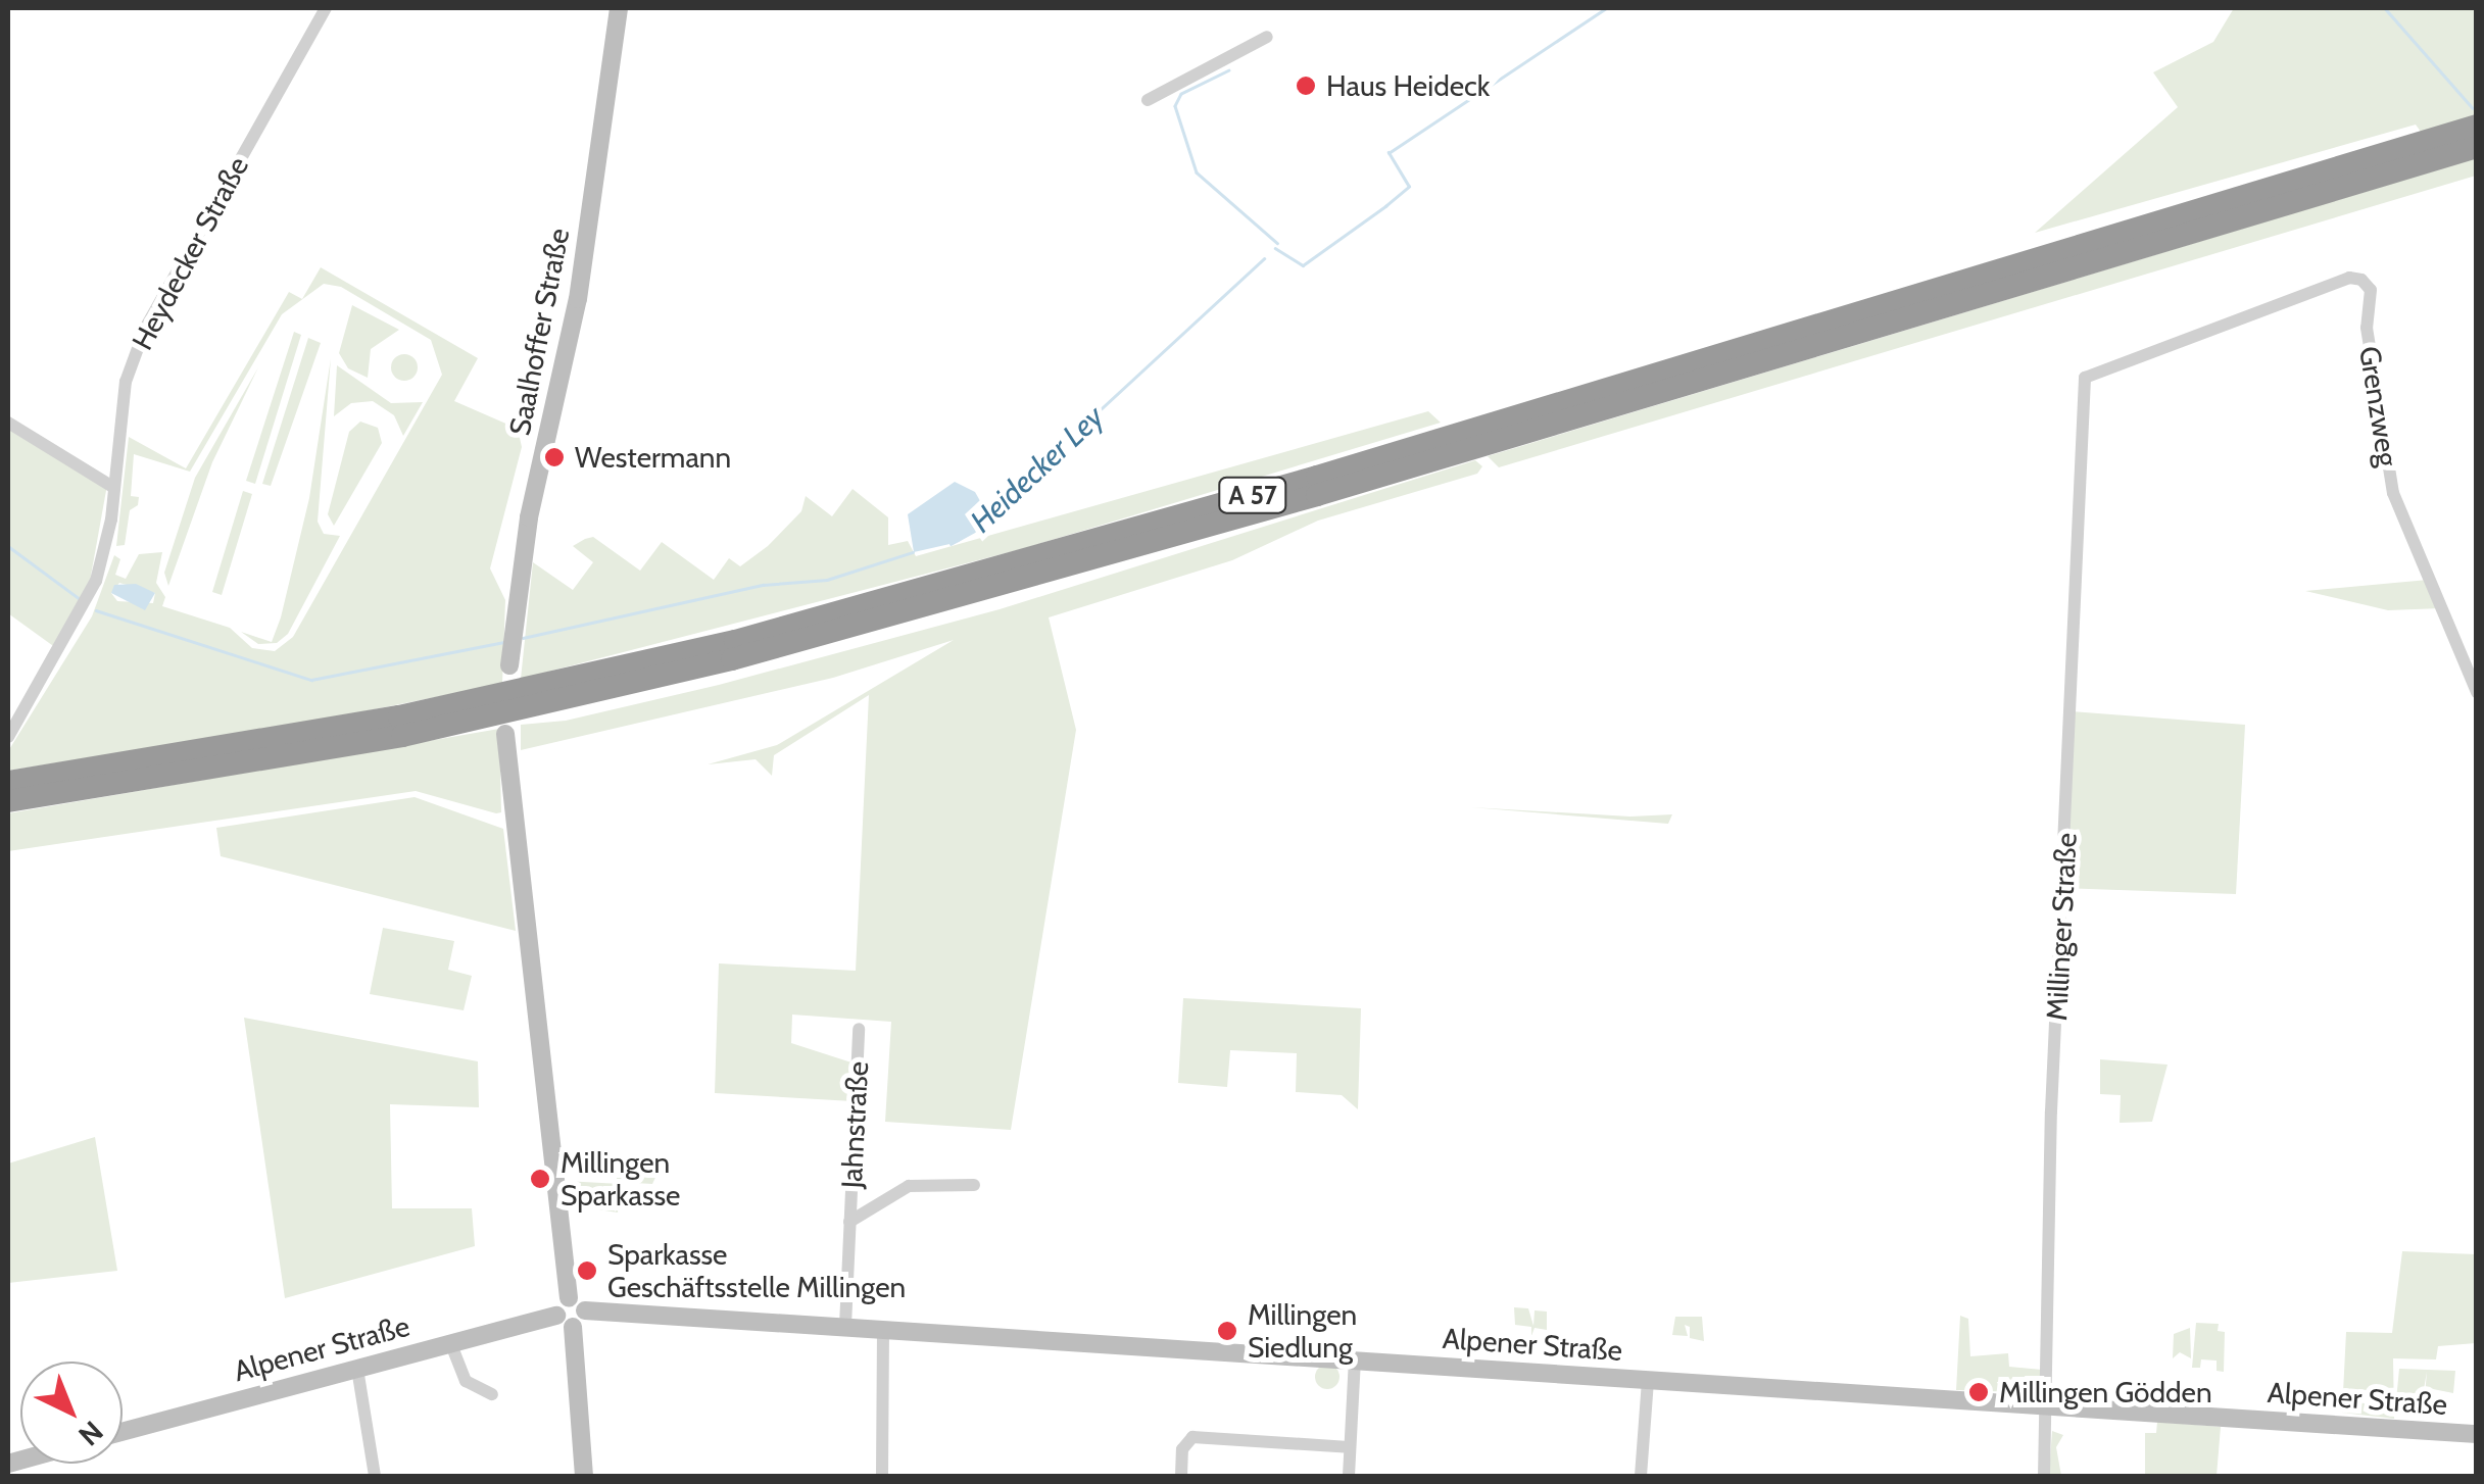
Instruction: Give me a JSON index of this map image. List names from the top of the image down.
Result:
{
  "streets": {
    "highway": ["A 57"],
    "street": [
      "Heydecker Straße",
      "Saalhoffer Straße",
      "Grenzweg",
      "Millinger Straße",
      "Jahnstraße",
      "Alpener Straße"
    ]
  },
  "crossings": [
    ["Grenzweg", "Millinger Straße"],
    ["Millinger Straße", "Alpener Straße"],
    ["Jahnstraße", "Alpener Straße"]
  ],
  "water": ["Heidecker Ley"],
  "places": [
    "Haus Heideck",
    "Westermann",
    "Millingen Sparkasse",
    "Sparkasse Geschäftsstelle Millingen",
    "Millingen Siedlung",
    "Millingen Gödden"
  ],
  "north": "bottom right"
}
